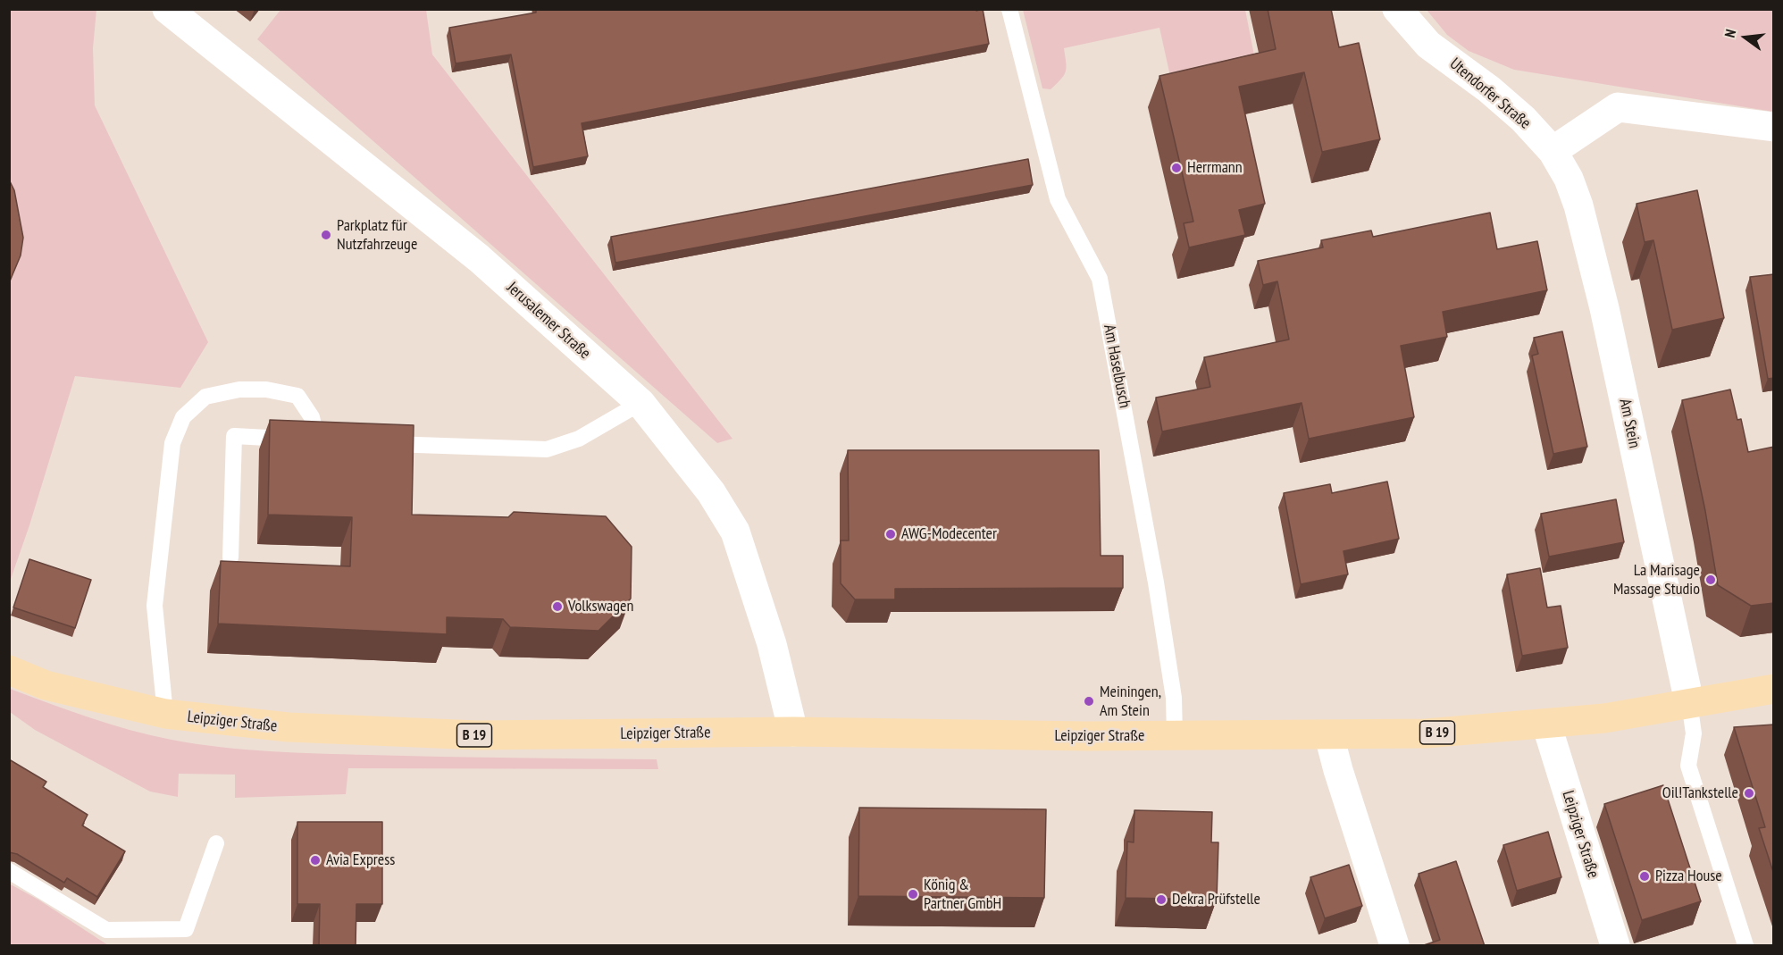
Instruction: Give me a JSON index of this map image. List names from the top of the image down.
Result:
{
  "streets": {
    "main road": ["Leipziger Straße", "B 19"],
    "street": ["Utendorfer Straße", "Jerusalemer Straße", "Am Stein"],
    "lane": ["Am Haselbusch"]
  },
  "crossings": [
    ["Utendorfer Straße", "Am Stein"],
    ["Jerusalemer Straße", "Leipziger Straße"],
    ["Am Haselbusch", "Leipziger Straße"],
    ["Am Stein", "Leipziger Straße"]
  ],
  "places": [
    "Herrmann",
    "Parkplatz für Nutzfahrzeuge",
    "AWG-Modecenter",
    "La Marisage Massage Studio",
    "Volkswagen",
    "Meiningen, Am Stein",
    "Oil!Tankstelle",
    "Avia Express",
    "Pizza House",
    "König & Partner GmbH",
    "Dekra Prüfstelle"
  ],
  "north": "left"
}
